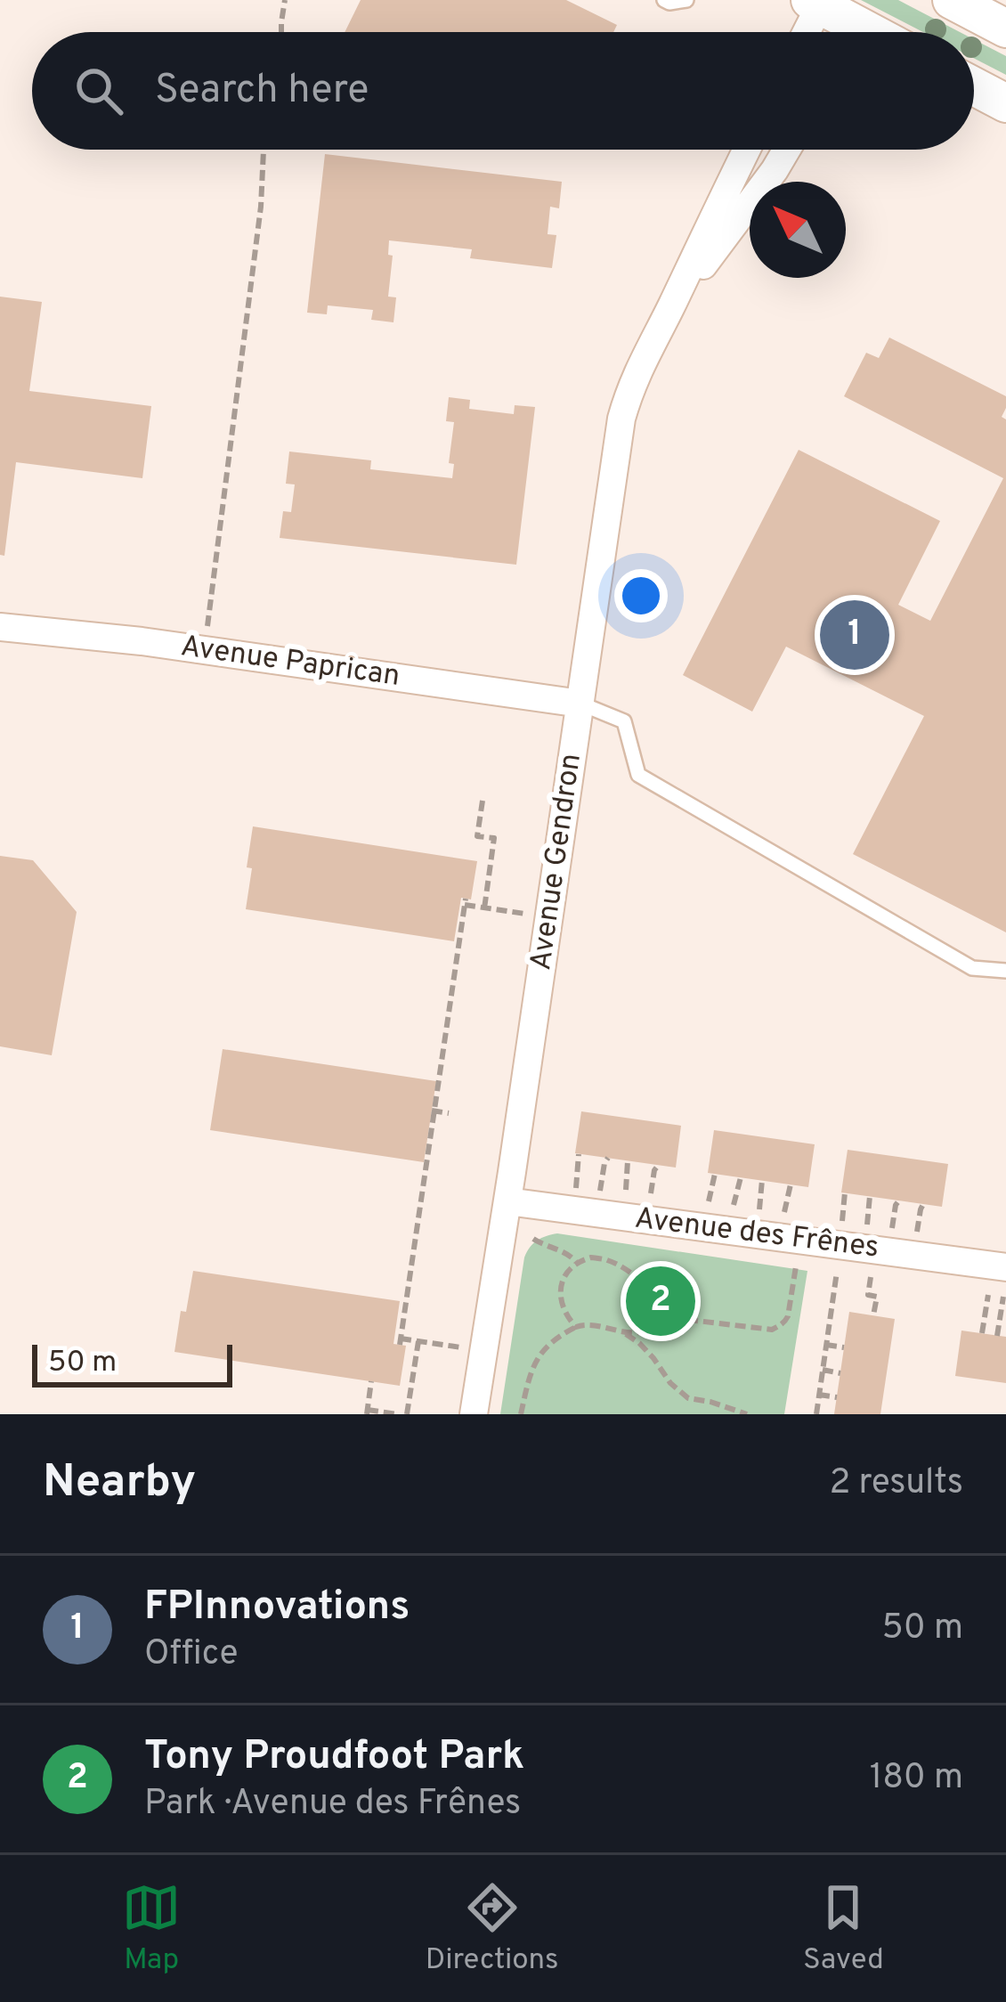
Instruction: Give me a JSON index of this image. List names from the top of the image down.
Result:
{
  "streets": {
    "street": ["Avenue Paprican", "Avenue Gendron", "Avenue des Frênes"]
  },
  "crossings": [
    ["Avenue Paprican", "Avenue Gendron"],
    ["Avenue Gendron", "Avenue des Frênes"]
  ],
  "scale_bar": "50 m",
  "north": "top left",
  "page": {
    "search": "Search here",
    "pins": ["1", "2"],
    "scale": "50 m",
    "heading": ["Nearby", "2 results"],
    "list": [
      {
        "mark": "1",
        "name": "FPInnovations",
        "note": "Office",
        "value": "50 m"
      },
      {
        "mark": "2",
        "name": "Tony Proudfoot Park",
        "note": "Park · Avenue des Frênes",
        "value": "180 m"
      }
    ],
    "nav": ["Map", "Directions", "Saved"]
  }
}
